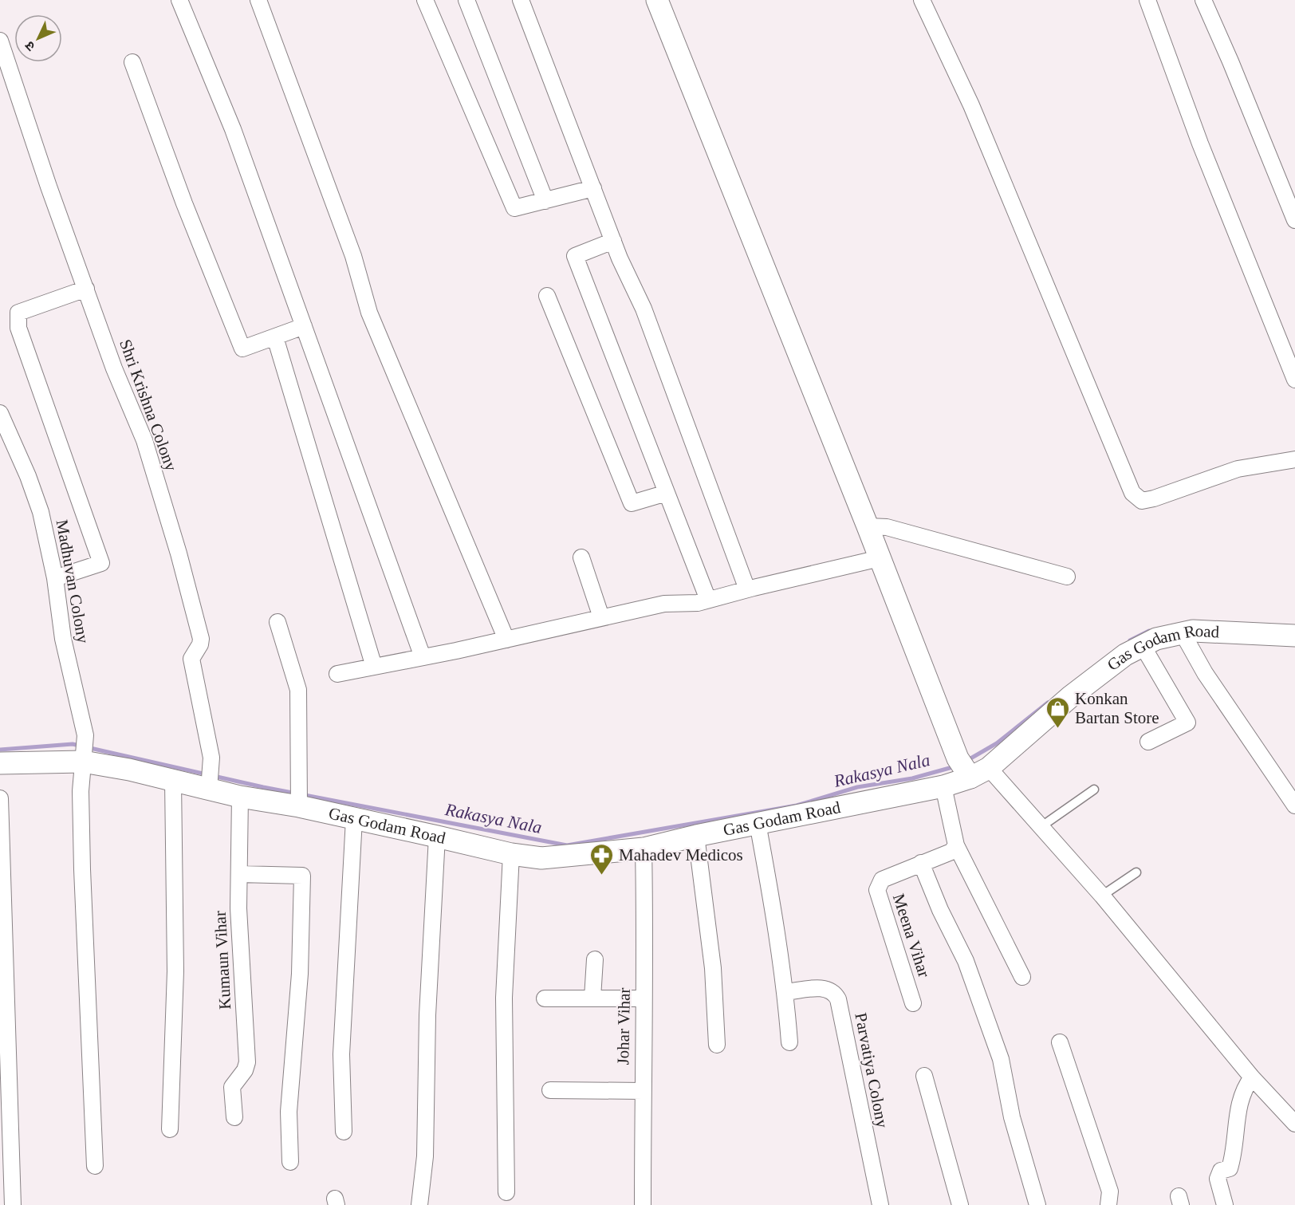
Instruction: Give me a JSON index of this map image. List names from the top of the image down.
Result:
{
  "streets": {
    "main road": ["Gas Godam Road"],
    "street": [
      "Shri Krishna Colony",
      "Madhuvan Colony",
      "Meena Vihar",
      "Kumaun Vihar",
      "Johar Vihar",
      "Parvatiya Colony"
    ]
  },
  "crossings": [
    ["Shri Krishna Colony", "Gas Godam Road"],
    ["Madhuvan Colony", "Gas Godam Road"],
    ["Gas Godam Road", "Kumaun Vihar"],
    ["Gas Godam Road", "Johar Vihar"]
  ],
  "water": ["Rakasya Nala"],
  "places": {
    "shop": ["Konkan Bartan Store"],
    "pharmacy": ["Mahadev Medicos"]
  },
  "north": "bottom left"
}
